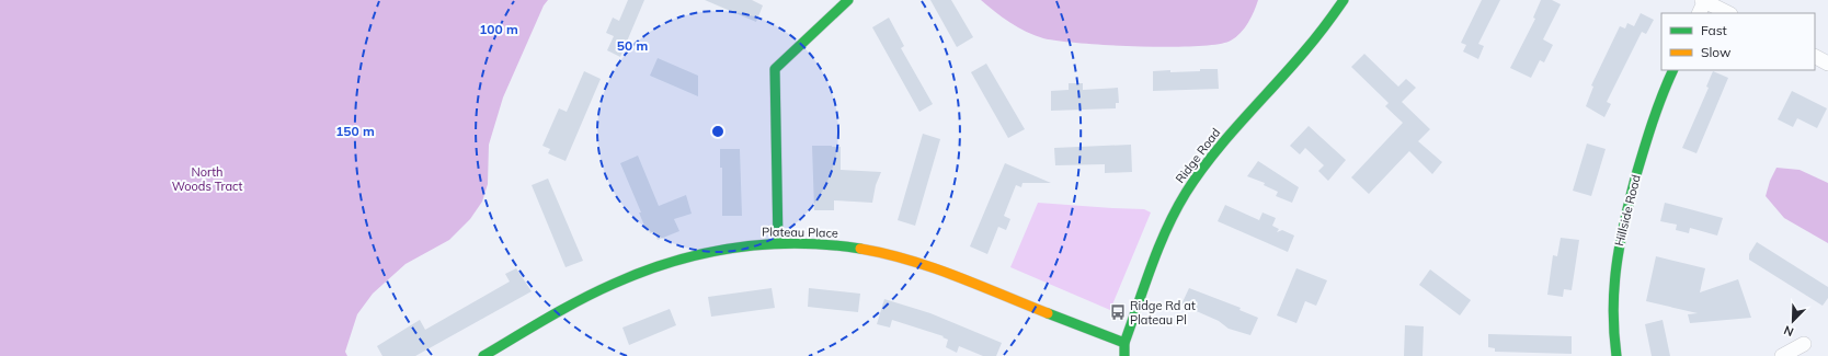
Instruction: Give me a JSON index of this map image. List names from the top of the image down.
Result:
{
  "streets": {
    "street": ["Ridge Road", "Hillside Road", "Plateau Place"]
  },
  "crossings": [
    ["Ridge Road", "Plateau Place"]
  ],
  "parks": ["North Woods Tract"],
  "places": {
    "bus stop": ["Ridge Rd at Plateau Pl"]
  },
  "legend": ["Fast", "Slow"],
  "north": "bottom left",
  "rings": ["100 m", "50 m", "150 m"]
}
